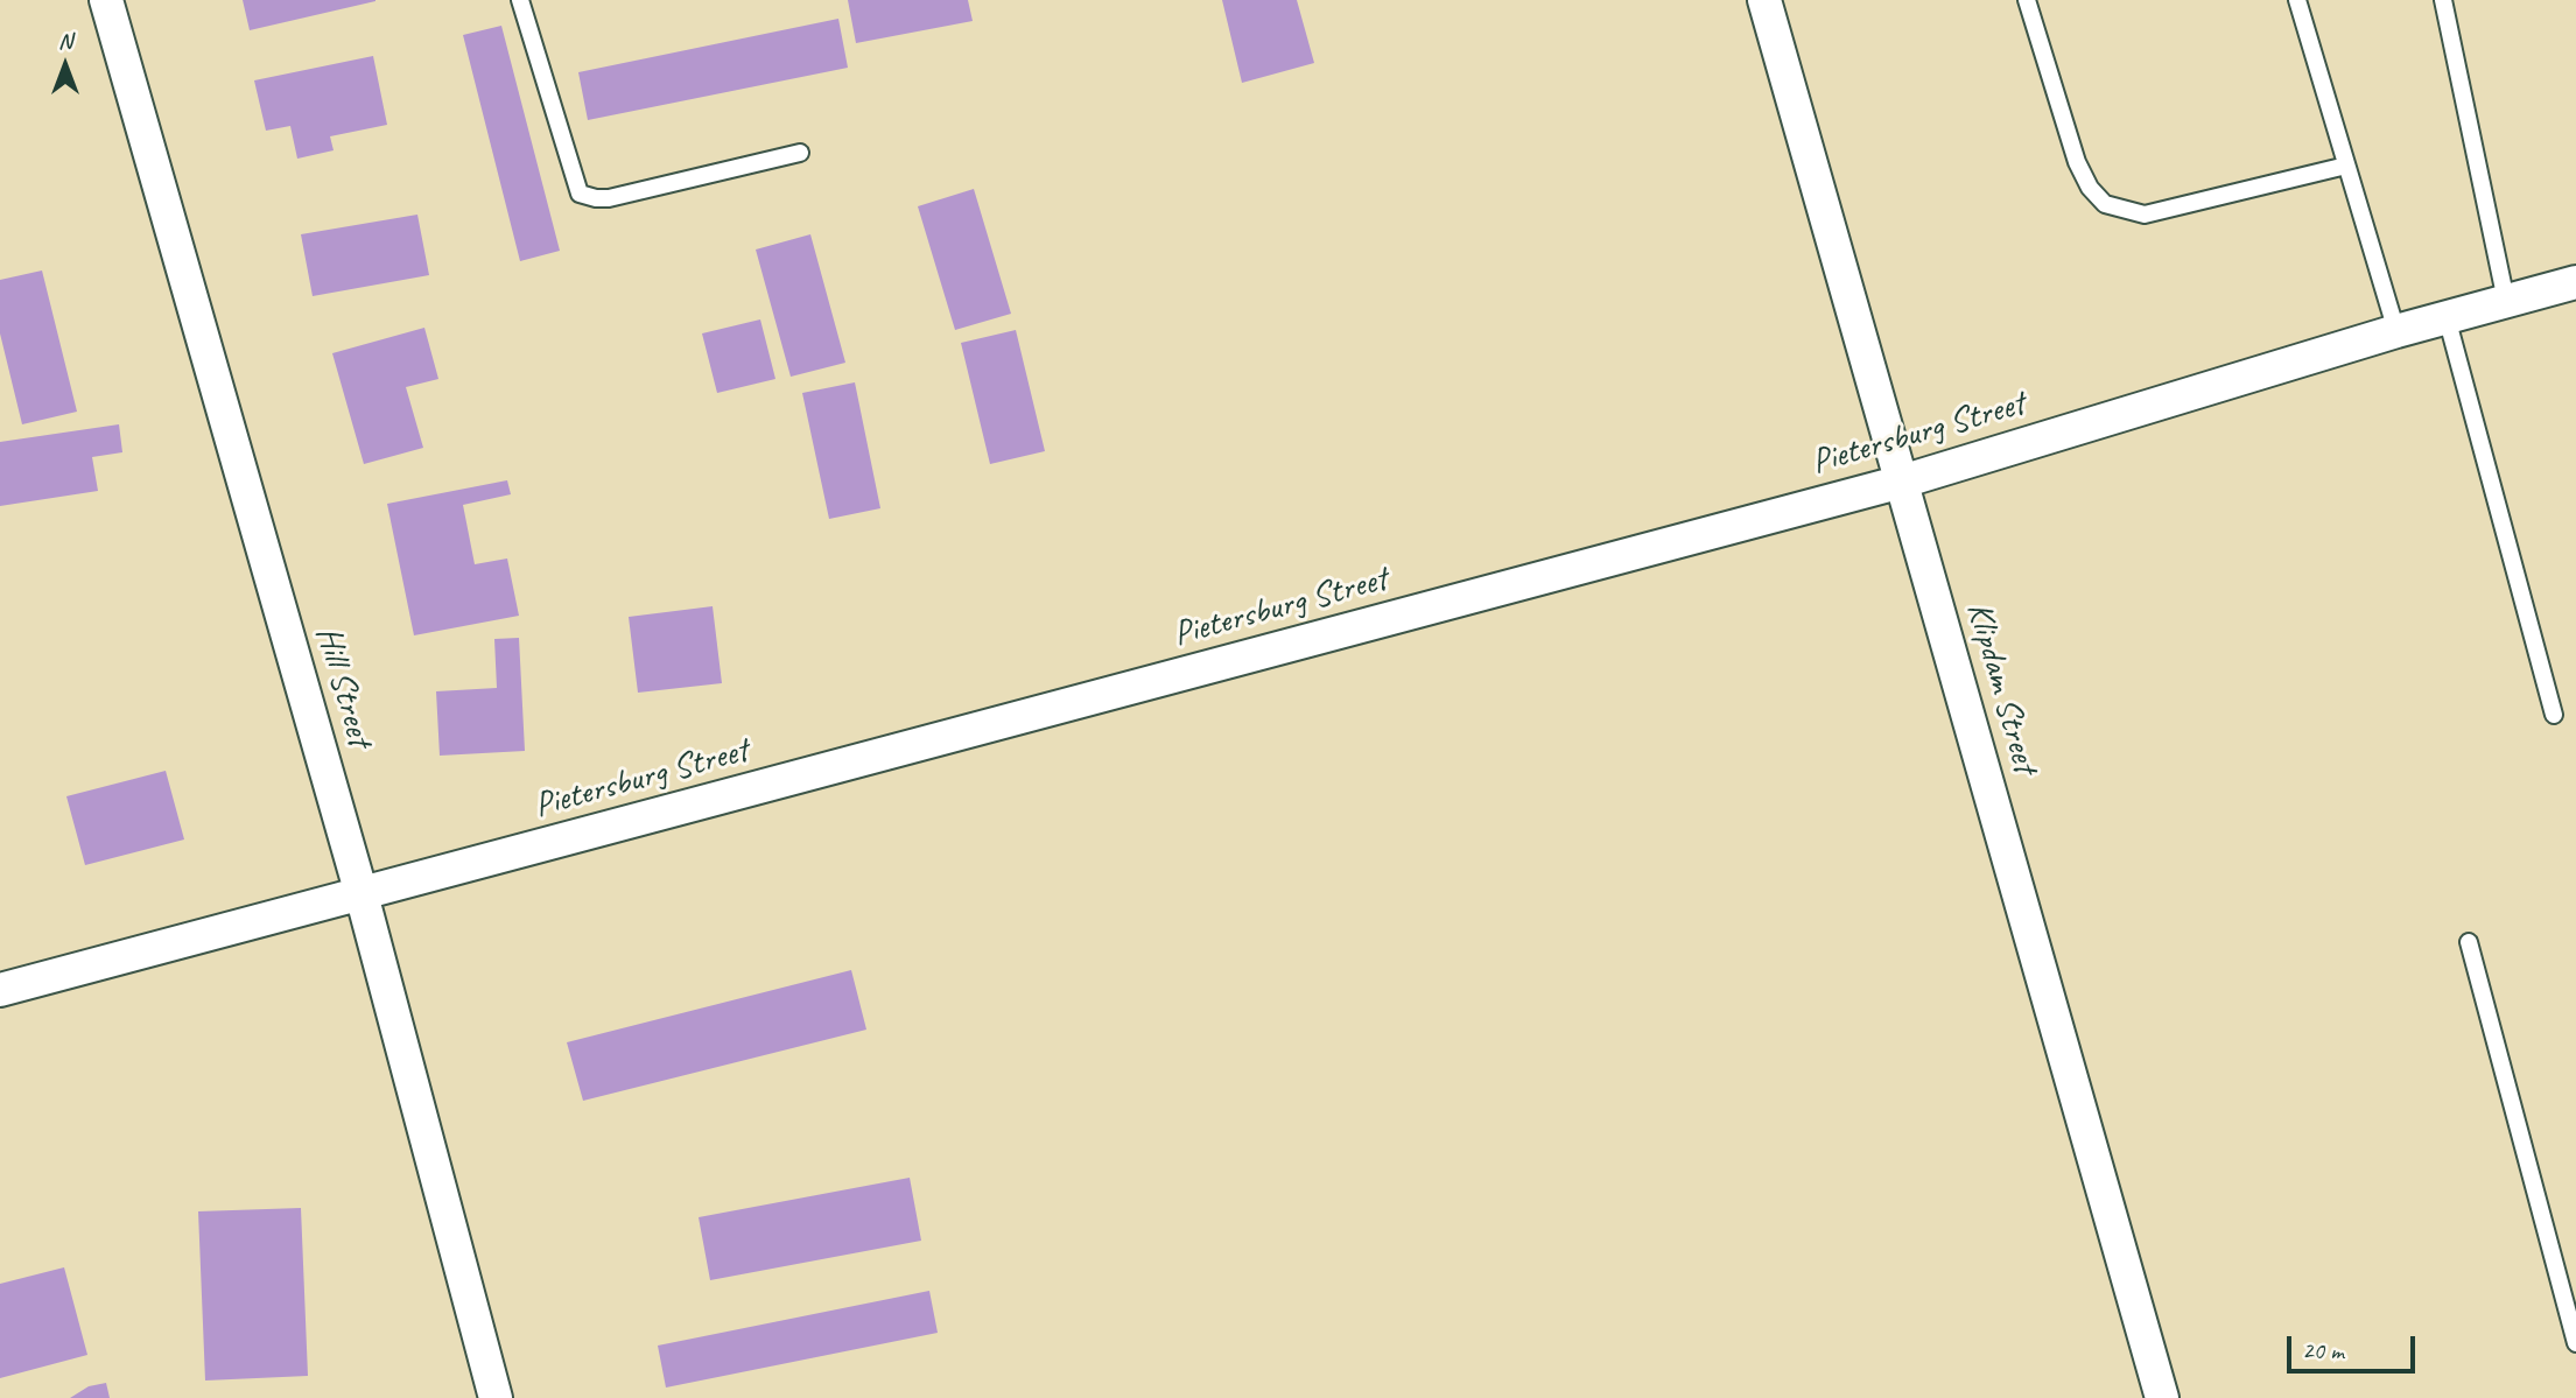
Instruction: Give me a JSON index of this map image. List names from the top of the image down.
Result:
{
  "streets": {
    "street": ["Pietersburg Street", "Hill Street", "Klipdam Street"]
  },
  "crossings": [
    ["Pietersburg Street", "Hill Street"],
    ["Pietersburg Street", "Klipdam Street"]
  ],
  "scale_bar": "20 m",
  "north": "top"
}
